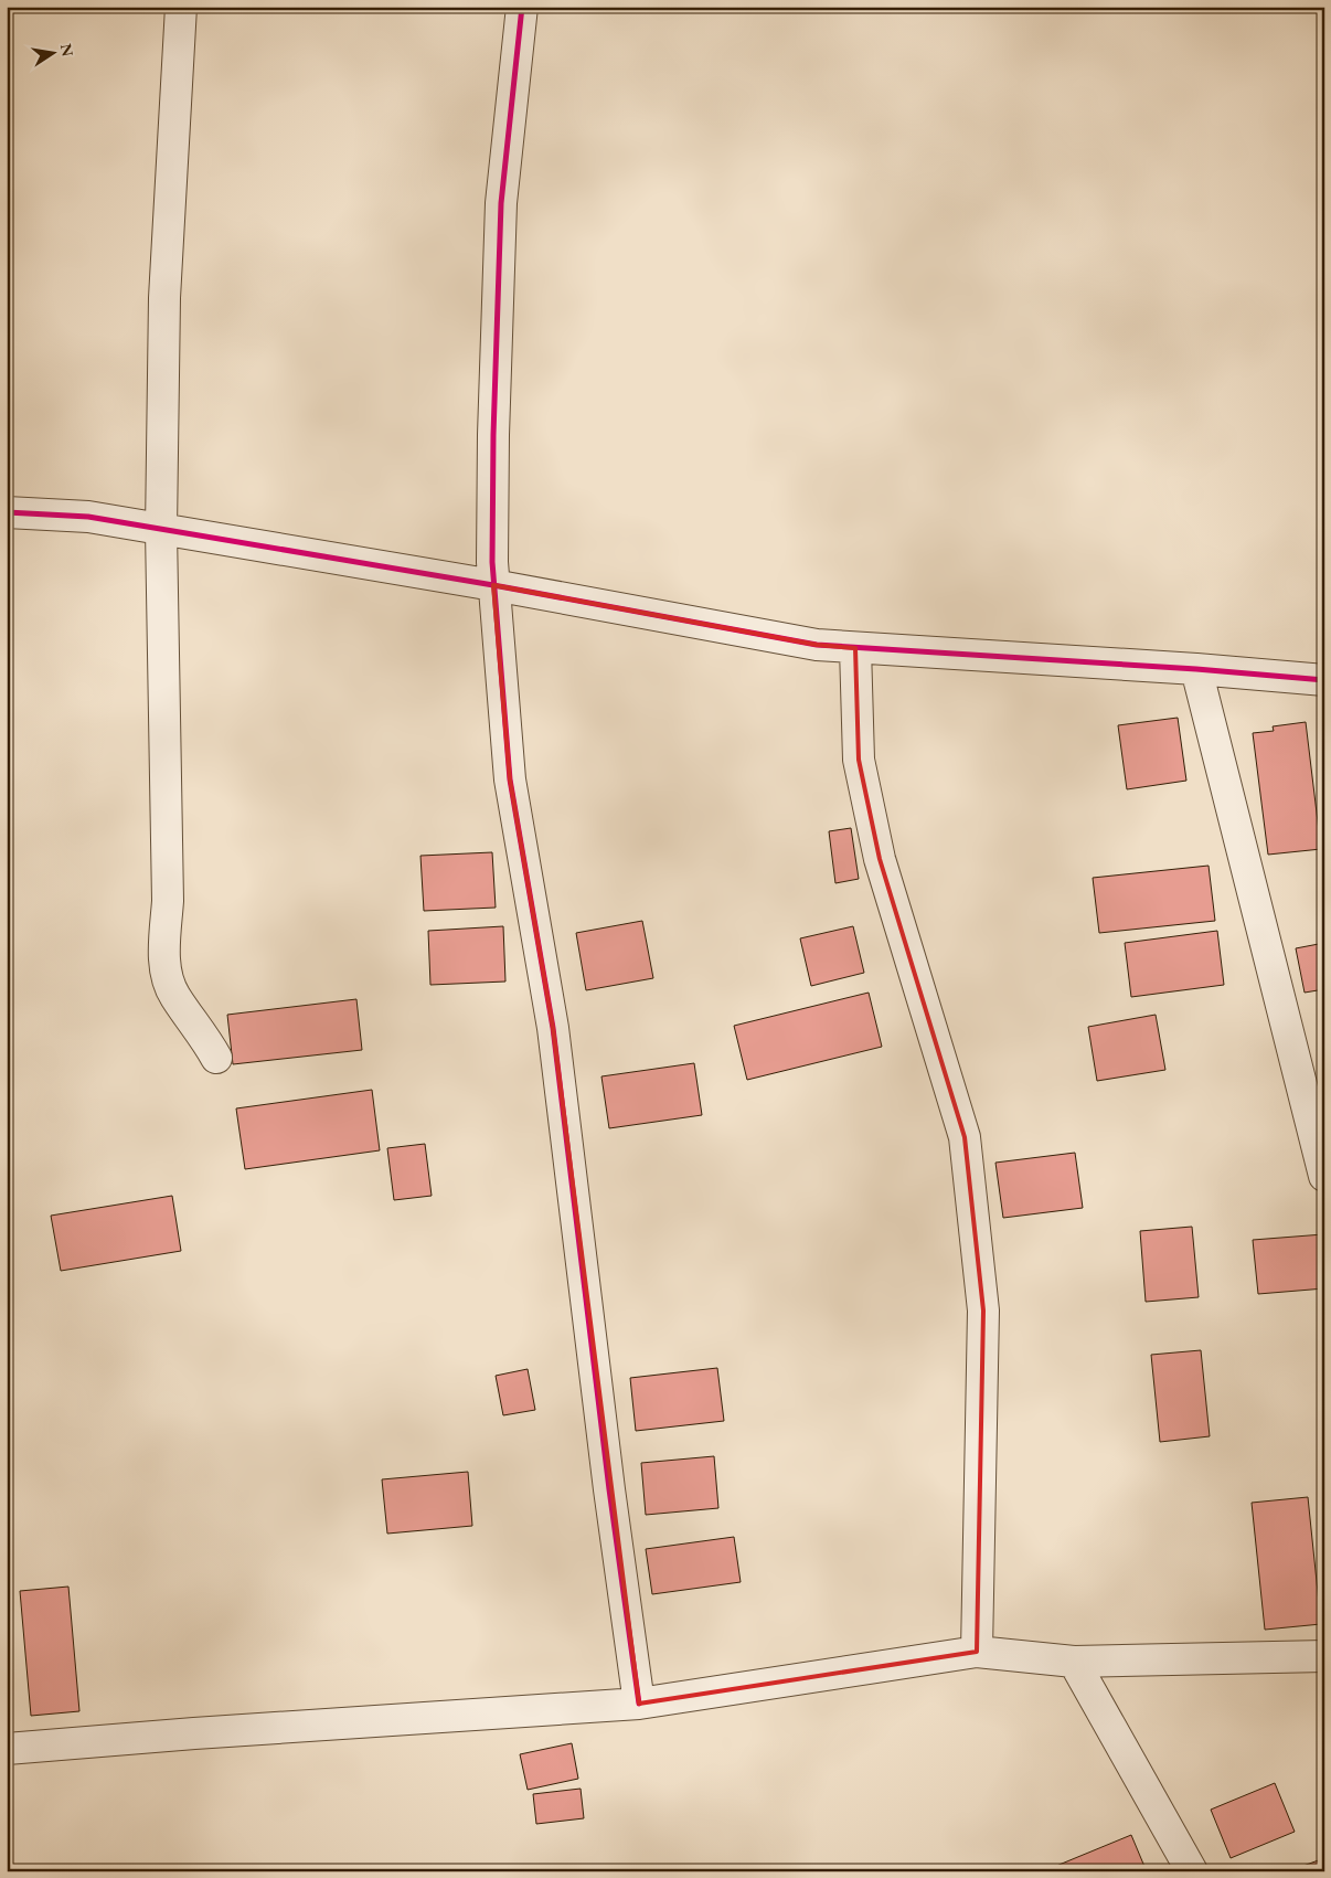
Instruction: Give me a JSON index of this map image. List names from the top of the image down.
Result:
{
  "north": "right"
}
